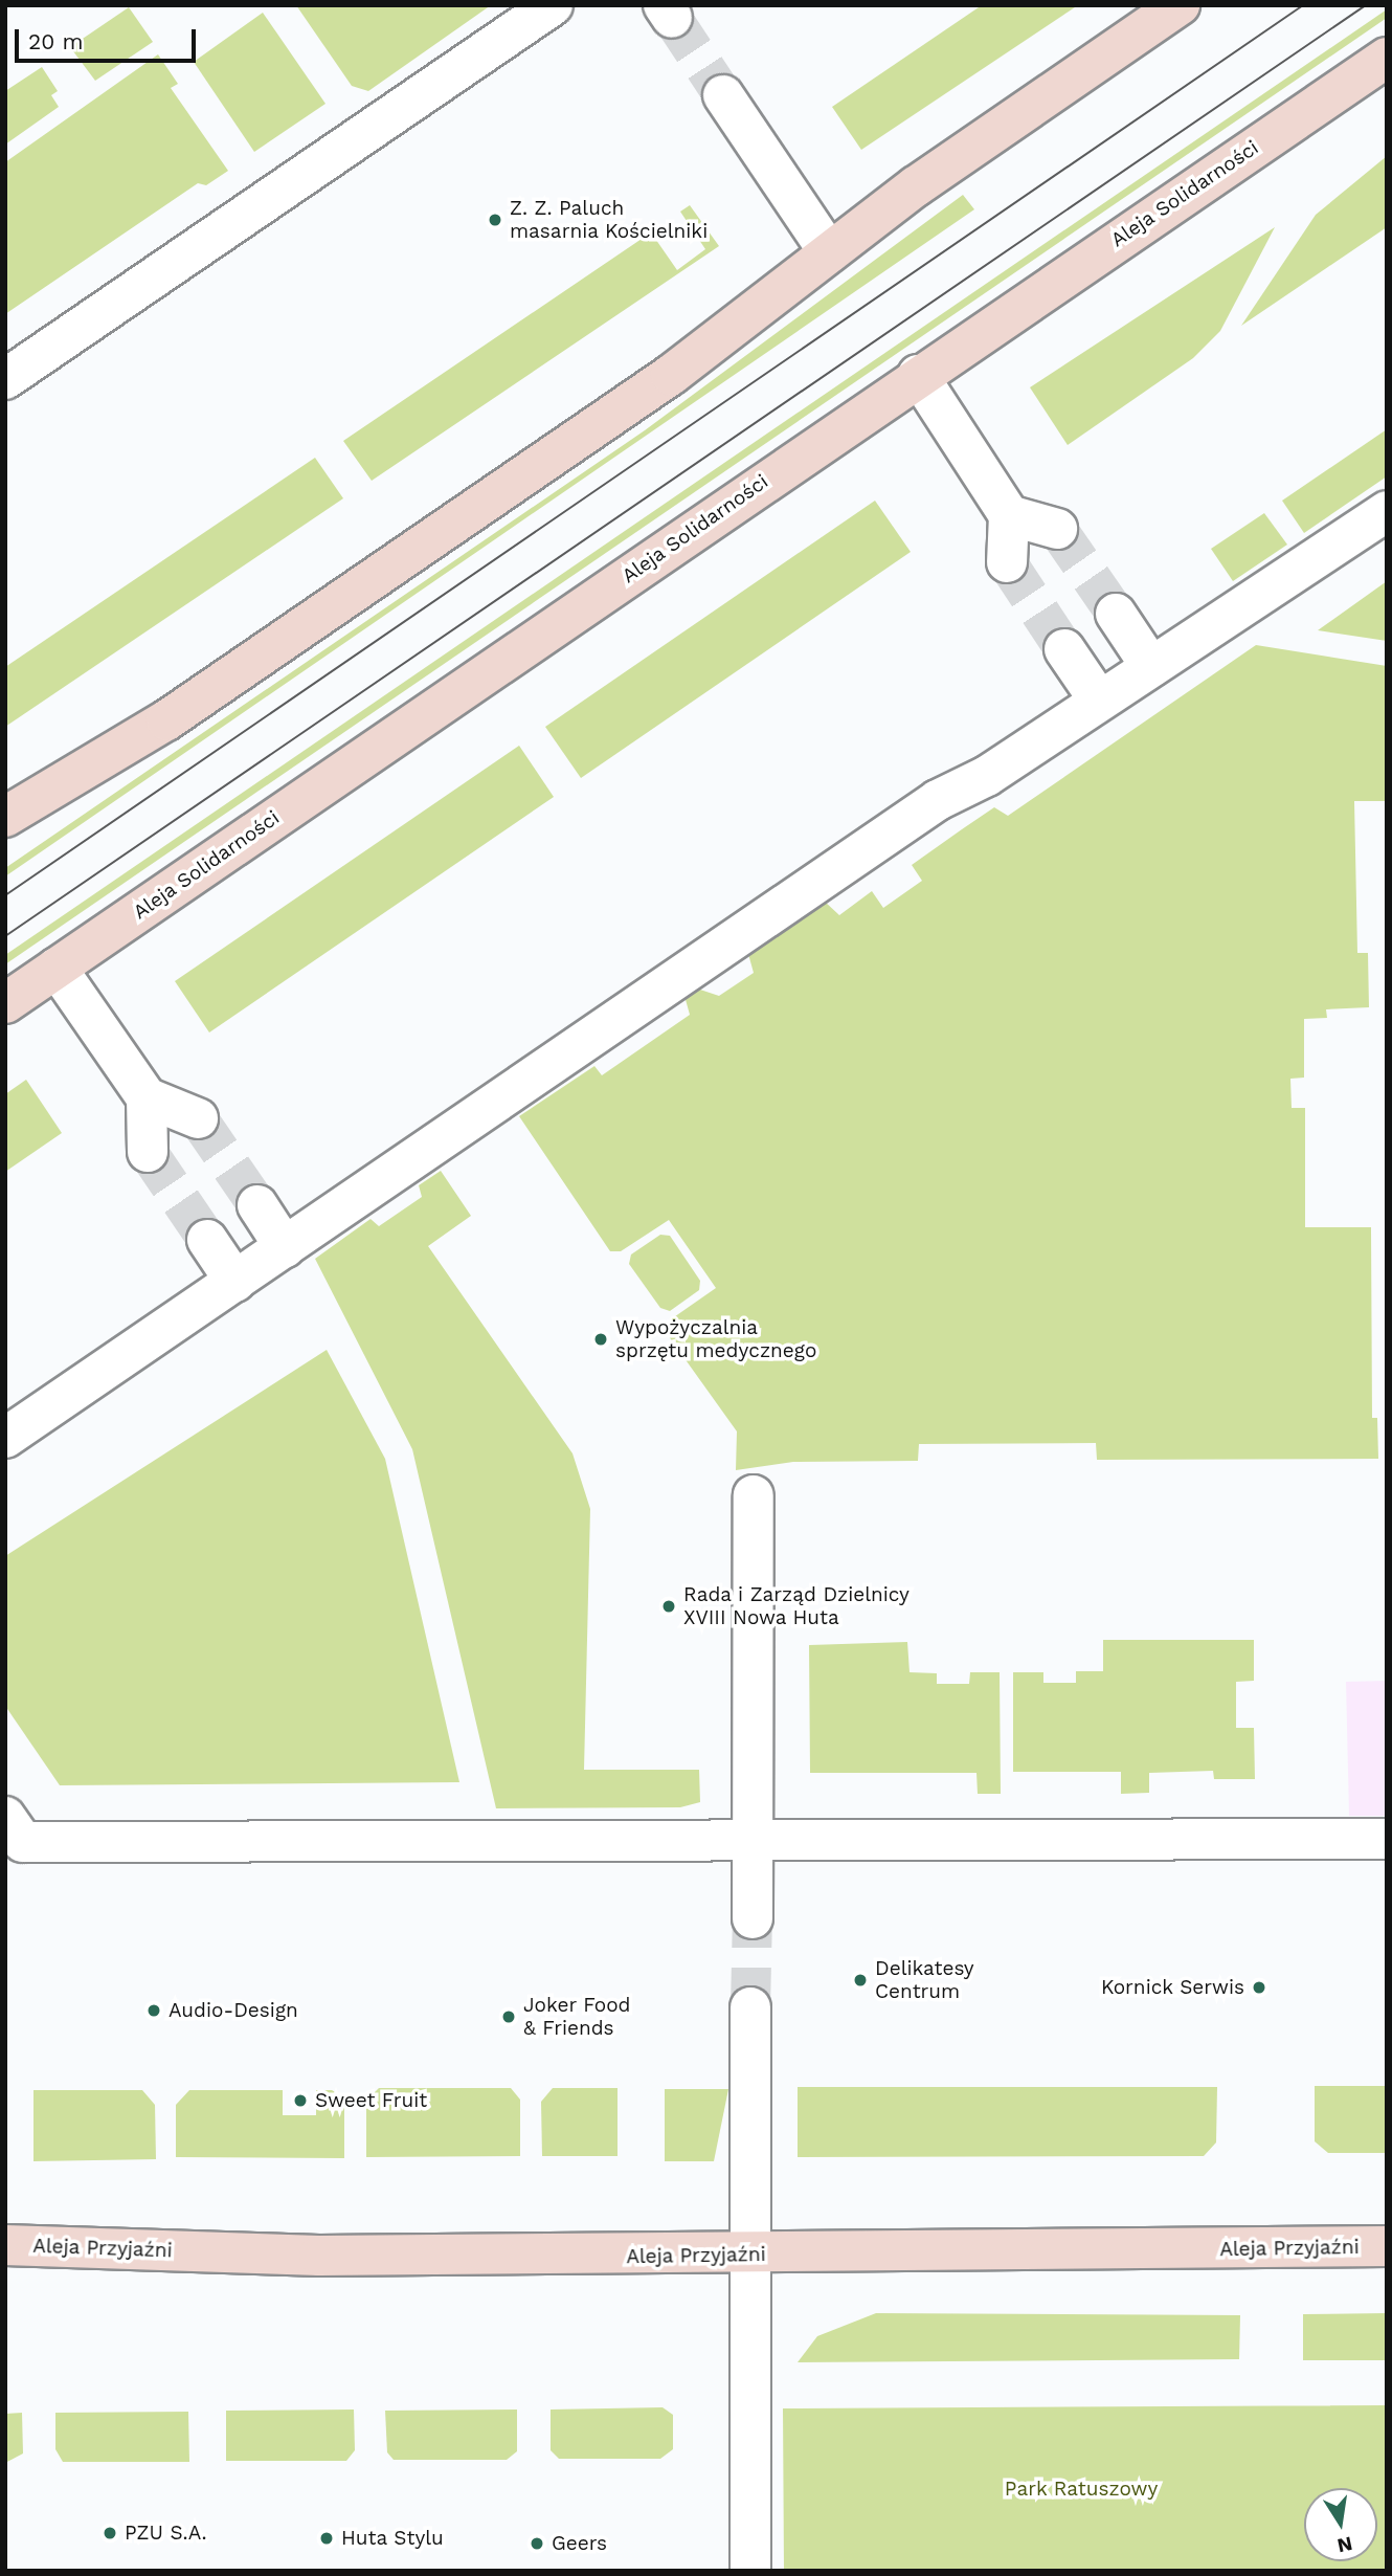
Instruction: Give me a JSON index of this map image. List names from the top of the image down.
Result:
{
  "streets": {
    "street": ["Aleja Solidarności", "Aleja Przyjaźni"]
  },
  "parks": ["Park Ratuszowy"],
  "places": [
    "Z. Z. Paluch masarnia Kościelniki",
    "Wypożyczalnia sprzętu medycznego",
    "Rada i Zarząd Dzielnicy XVIII Nowa Huta",
    "Delikatesy Centrum",
    "Kornick Serwis",
    "Audio-Design",
    "Joker Food & Friends",
    "Sweet Fruit",
    "PZU S.A.",
    "Huta Stylu",
    "Geers"
  ],
  "scale_bar": "20 m",
  "north": "bottom"
}
